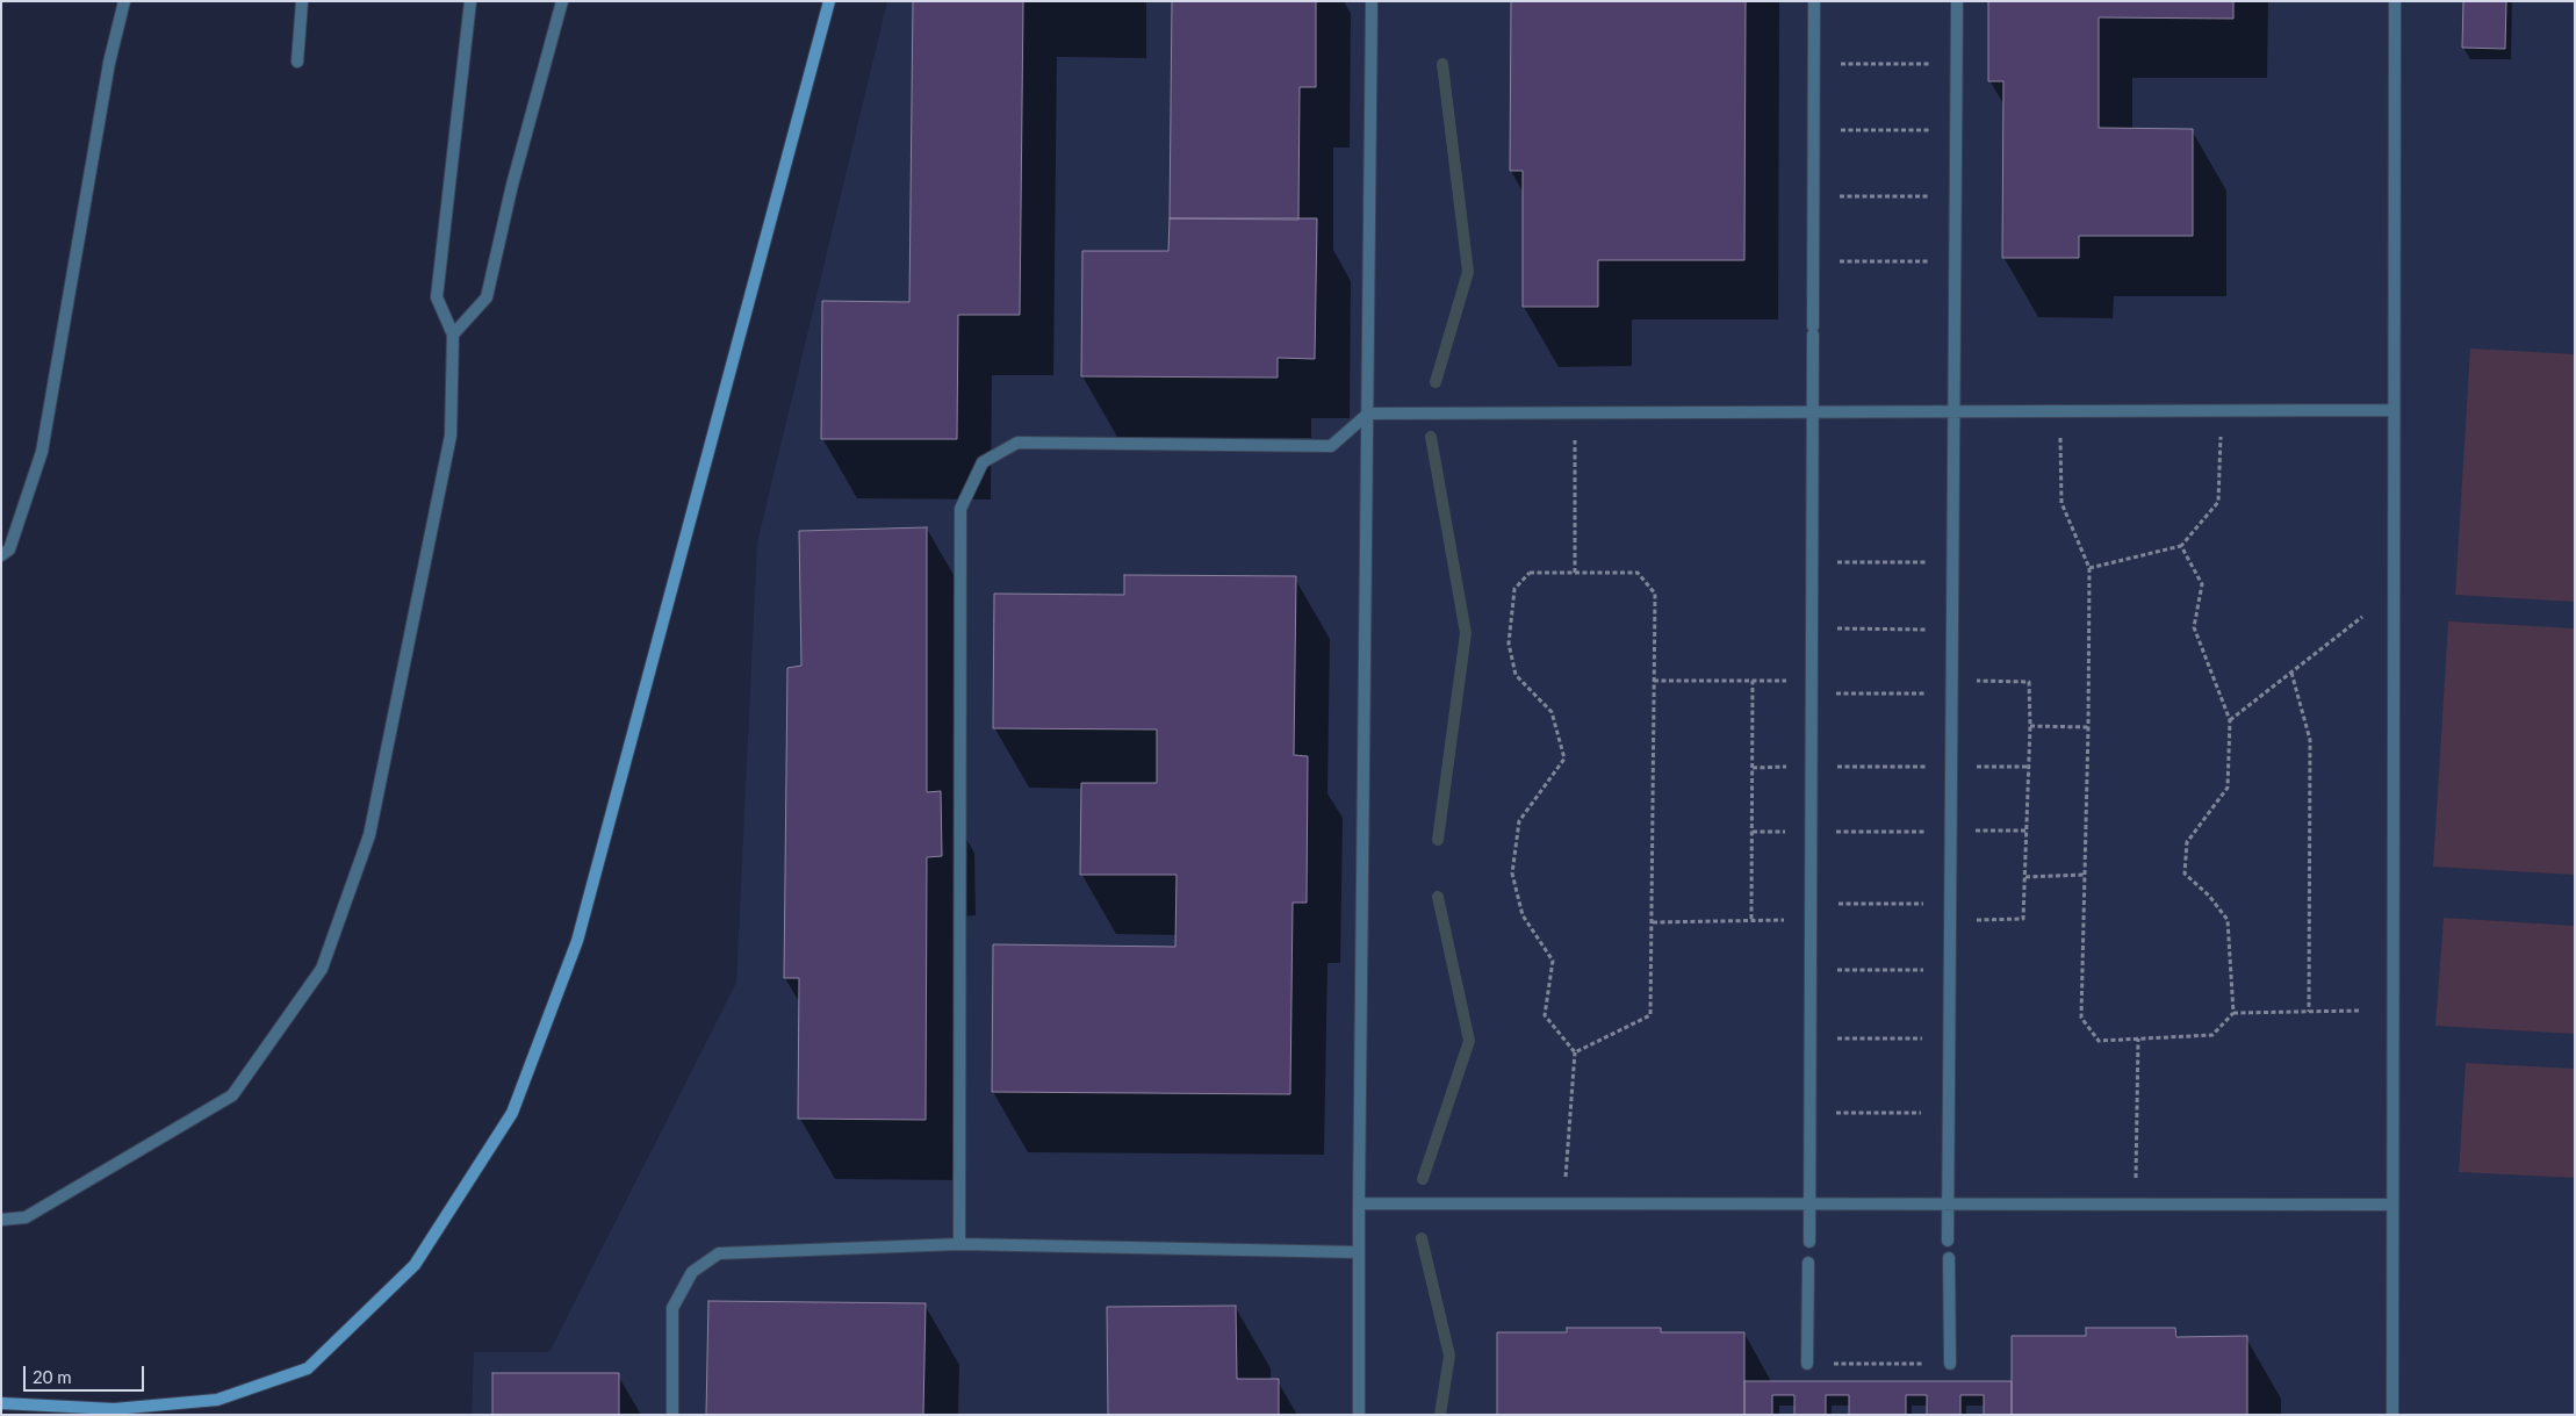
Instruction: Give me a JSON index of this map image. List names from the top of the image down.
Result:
{
  "scale_bar": "20 m"
}
